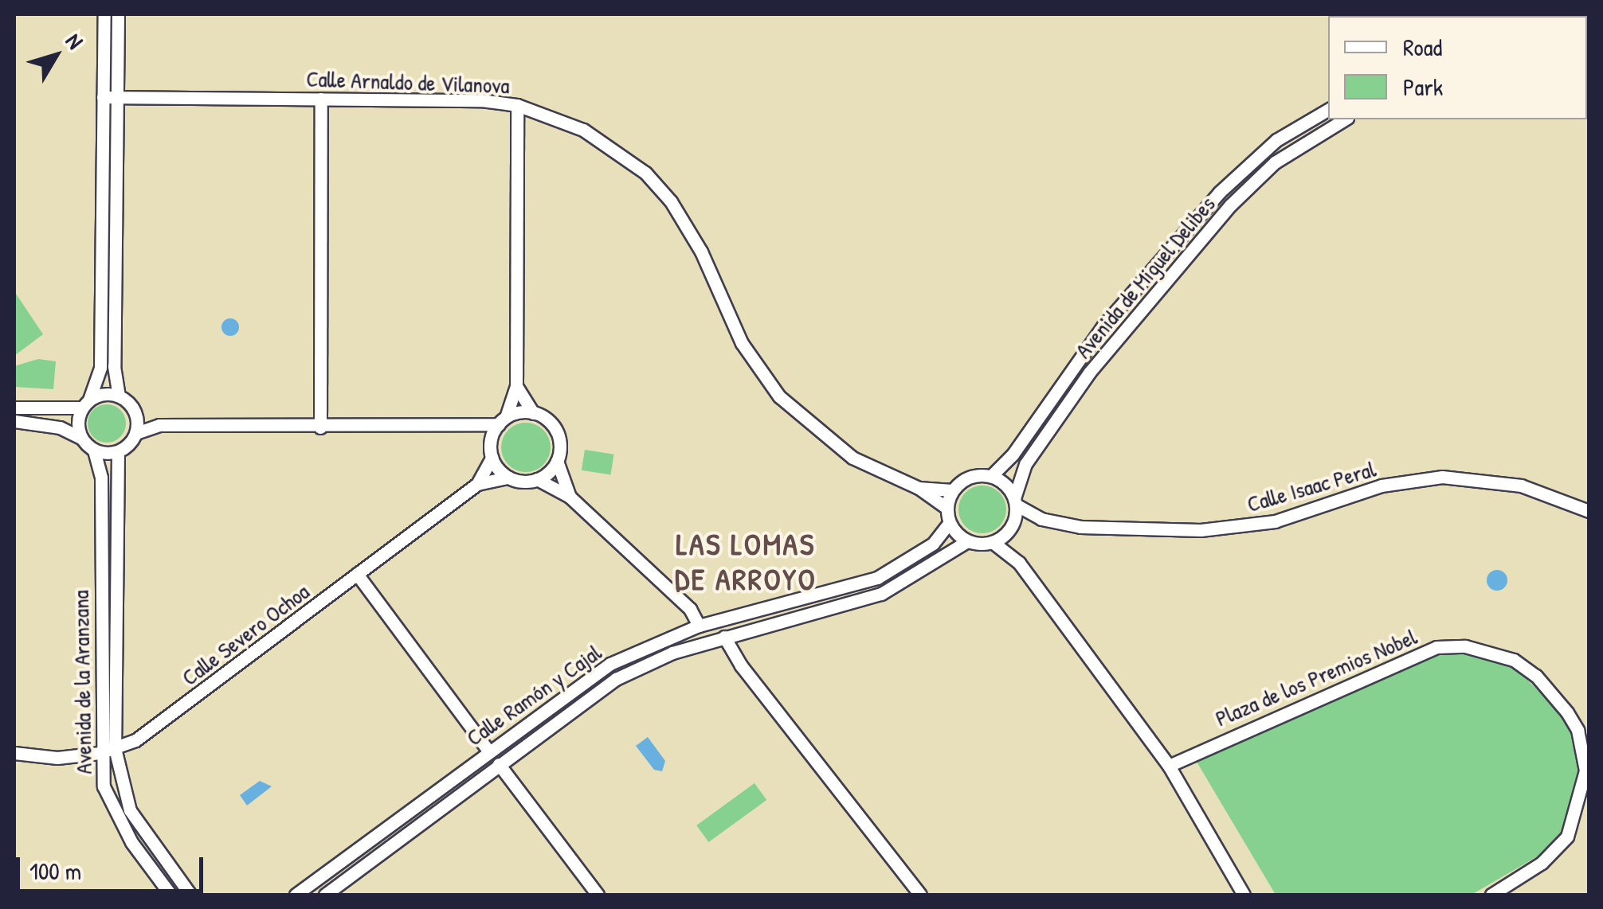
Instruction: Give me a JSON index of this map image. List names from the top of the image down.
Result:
{
  "streets": {
    "street": [
      "Calle Arnaldo de Vilanova",
      "Avenida de Miguel Delibes",
      "Calle Isaac Peral",
      "Calle Severo Ochoa",
      "Plaza de los Premios Nobel",
      "Avenida de la Aranzana",
      "Calle Ramón y Cajal"
    ]
  },
  "crossings": [
    ["Calle Arnaldo de Vilanova", "Avenida de Miguel Delibes"],
    ["Calle Arnaldo de Vilanova", "Calle Isaac Peral"],
    ["Calle Arnaldo de Vilanova", "Calle Ramón y Cajal"],
    ["Avenida de Miguel Delibes", "Calle Isaac Peral"],
    ["Avenida de Miguel Delibes", "Calle Ramón y Cajal"],
    ["Calle Isaac Peral", "Calle Ramón y Cajal"],
    ["Calle Severo Ochoa", "Avenida de la Aranzana"]
  ],
  "districts": ["LAS LOMAS DE ARROYO"],
  "legend": ["Road", "Park"],
  "scale_bar": "100 m",
  "north": "top right"
}
